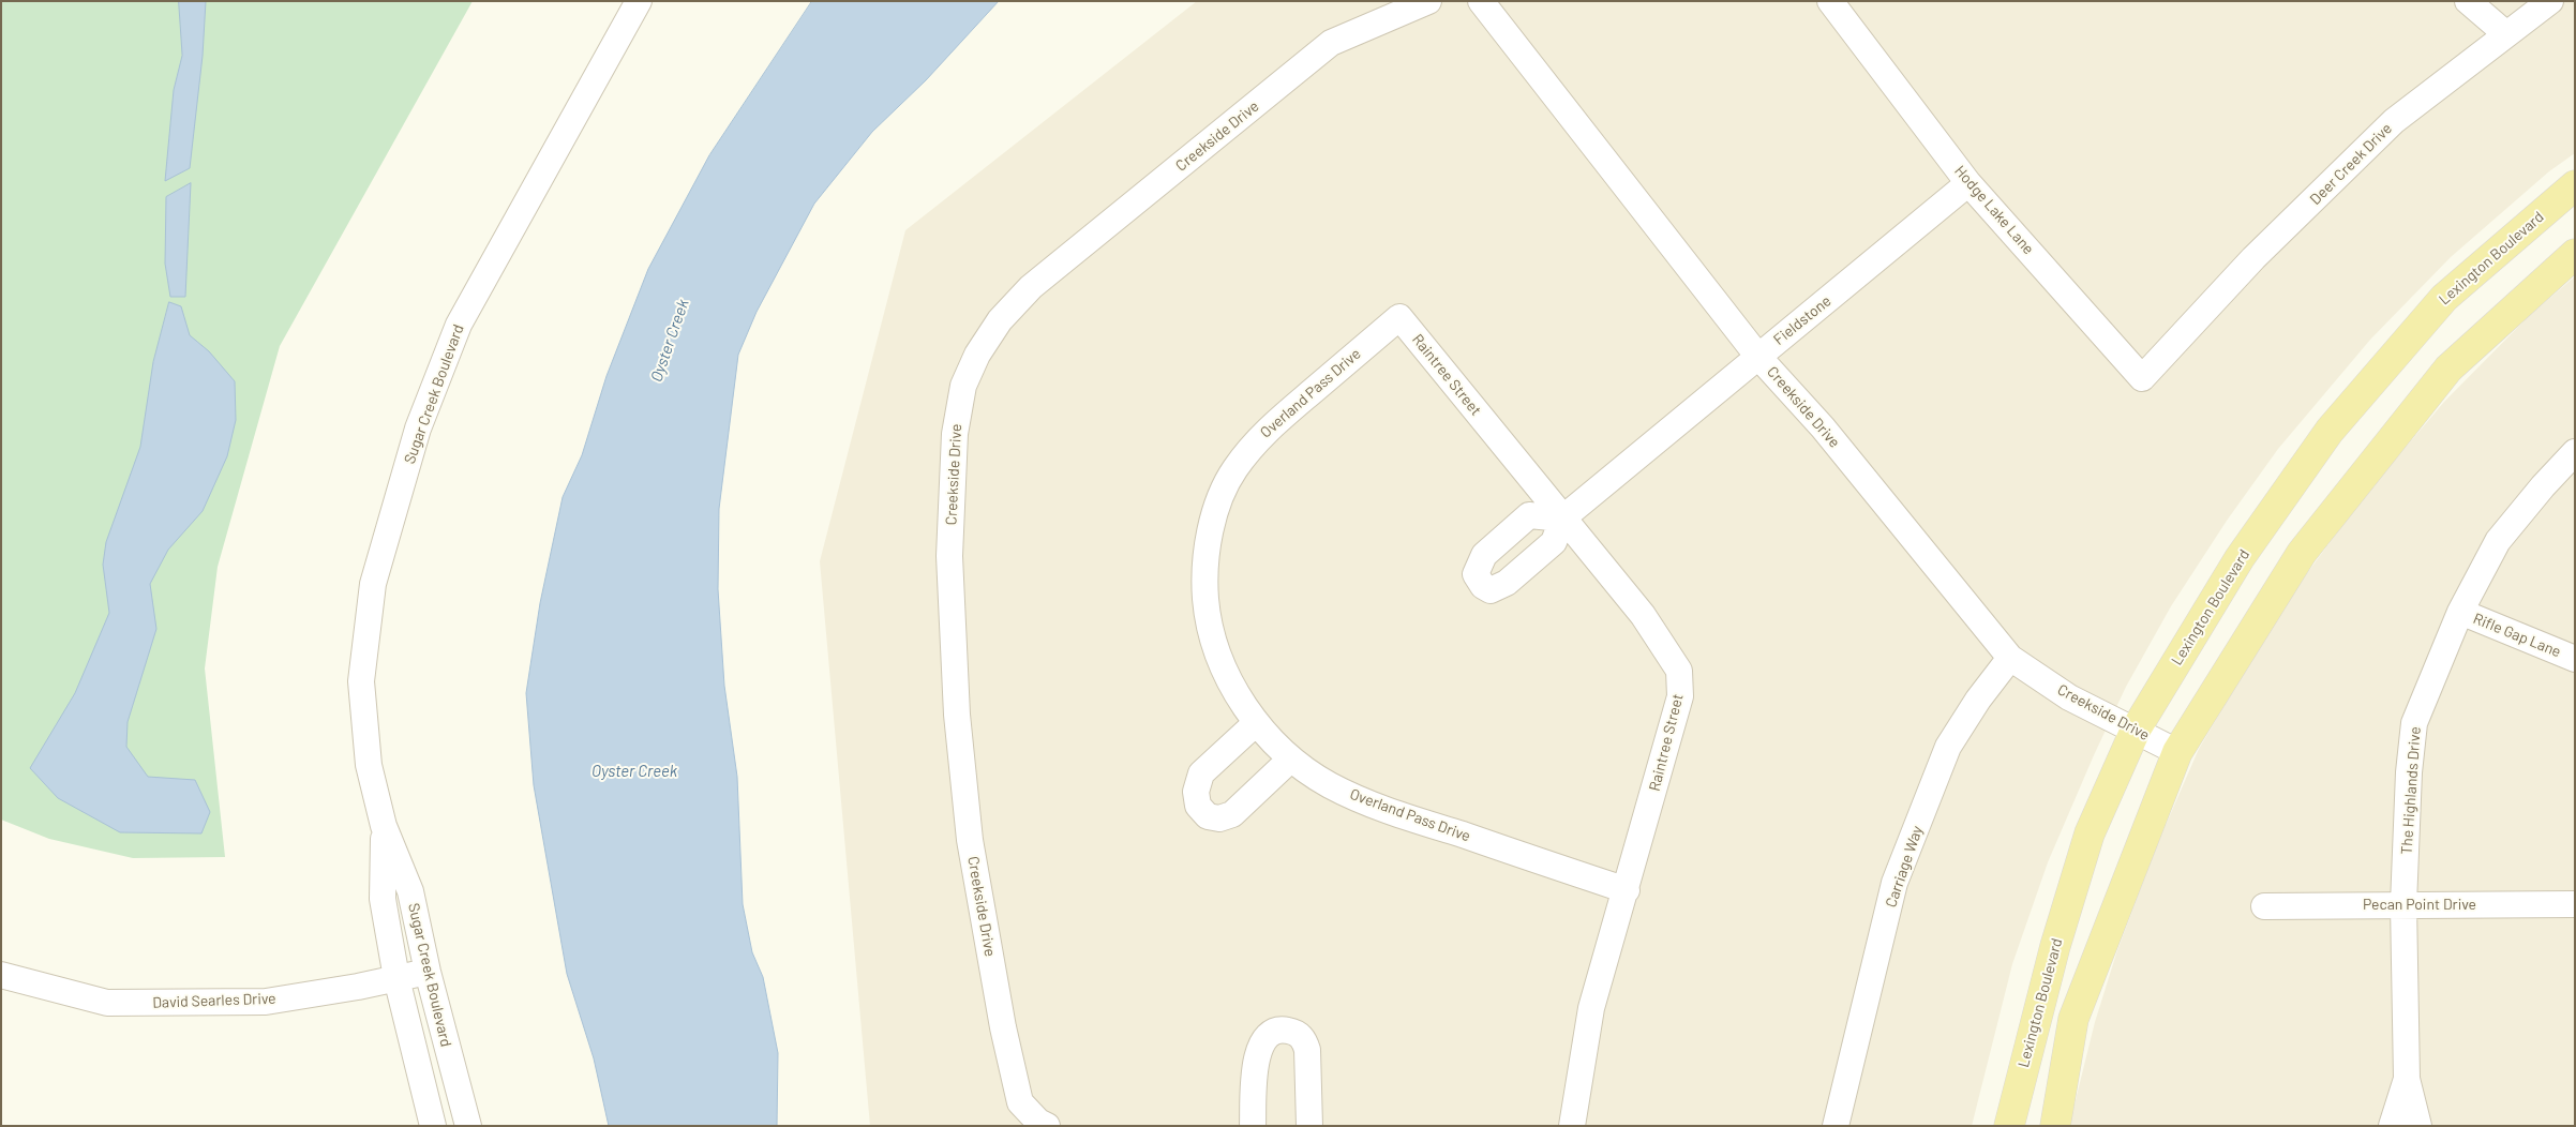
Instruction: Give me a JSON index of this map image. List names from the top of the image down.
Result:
{
  "streets": {
    "main road": ["Lexington Boulevard"],
    "street": [
      "Creekside Drive",
      "Deer Creek Drive",
      "Hodge Lake Lane",
      "Fieldstone",
      "Raintree Street",
      "Overland Pass Drive",
      "Sugar Creek Boulevard",
      "Rifle Gap Lane",
      "The Highlands Drive",
      "Carriage Way",
      "Pecan Point Drive",
      "David Searles Drive"
    ]
  },
  "crossings": [
    ["Creekside Drive", "Lexington Boulevard"],
    ["Creekside Drive", "Fieldstone"],
    ["Creekside Drive", "Carriage Way"],
    ["Deer Creek Drive", "Hodge Lake Lane"],
    ["Hodge Lake Lane", "Fieldstone"],
    ["Fieldstone", "Raintree Street"],
    ["Raintree Street", "Overland Pass Drive"],
    ["Sugar Creek Boulevard", "David Searles Drive"],
    ["Rifle Gap Lane", "The Highlands Drive"],
    ["The Highlands Drive", "Pecan Point Drive"]
  ],
  "water": ["Oyster Creek"]
}
